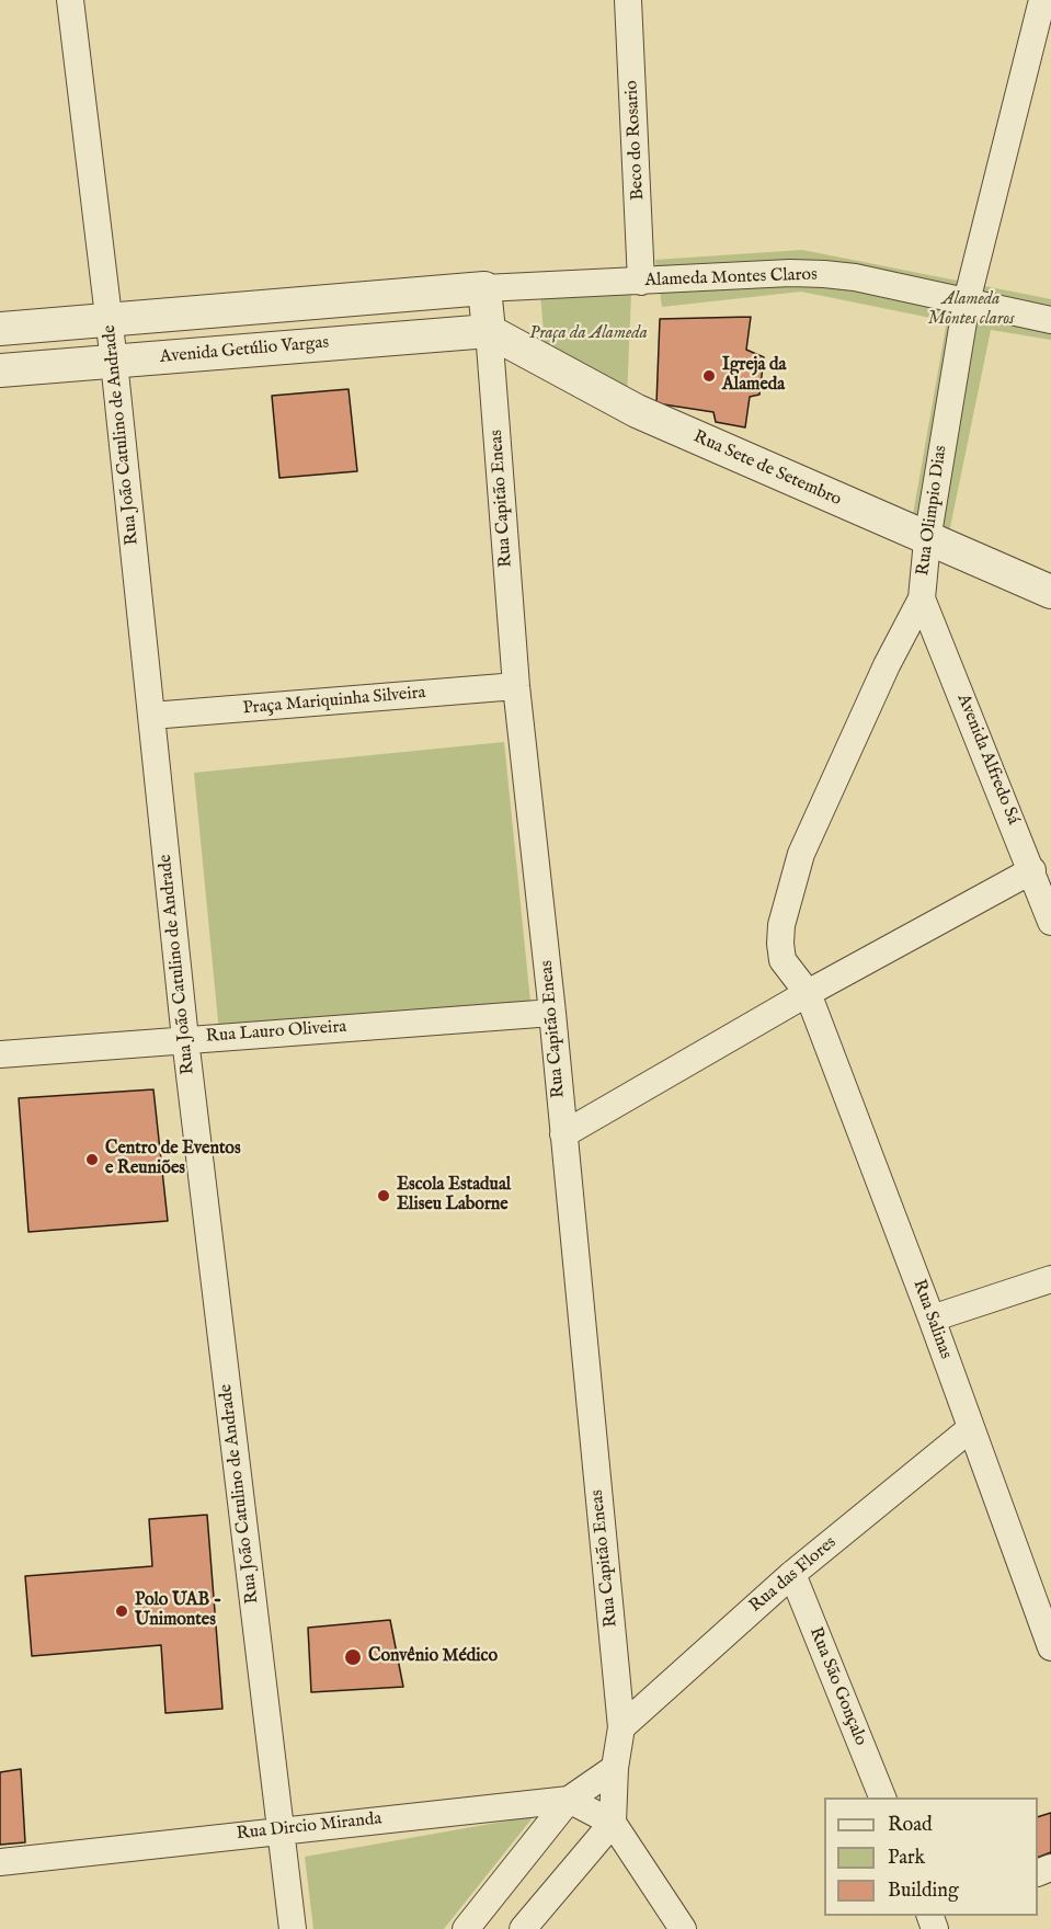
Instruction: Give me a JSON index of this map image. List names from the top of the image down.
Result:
{
  "streets": {
    "street": [
      "Beco do Rosario",
      "Alameda Montes Claros",
      "Avenida Getúlio Vargas",
      "Rua João Catulino de Andrade",
      "Rua Sete de Setembro",
      "Rua Capitão Eneas",
      "Rua Olimpio Dias",
      "Praça Mariquinha Silveira",
      "Avenida Alfredo Sá",
      "Rua Lauro Oliveira",
      "Rua Salinas",
      "Rua das Flores",
      "Rua São Gonçalo",
      "Rua Dircio Miranda"
    ]
  },
  "crossings": [
    ["Beco do Rosario", "Alameda Montes Claros"],
    ["Alameda Montes Claros", "Rua Capitão Eneas"],
    ["Alameda Montes Claros", "Rua Olimpio Dias"],
    ["Avenida Getúlio Vargas", "Rua João Catulino de Andrade"],
    ["Avenida Getúlio Vargas", "Rua Sete de Setembro"],
    ["Avenida Getúlio Vargas", "Rua Capitão Eneas"],
    ["Rua João Catulino de Andrade", "Praça Mariquinha Silveira"],
    ["Rua João Catulino de Andrade", "Rua Lauro Oliveira"],
    ["Rua João Catulino de Andrade", "Rua Dircio Miranda"],
    ["Rua Sete de Setembro", "Rua Capitão Eneas"],
    ["Rua Sete de Setembro", "Rua Olimpio Dias"],
    ["Rua Capitão Eneas", "Praça Mariquinha Silveira"],
    ["Rua Capitão Eneas", "Rua Lauro Oliveira"],
    ["Rua Capitão Eneas", "Rua das Flores"],
    ["Rua Olimpio Dias", "Avenida Alfredo Sá"],
    ["Rua Olimpio Dias", "Rua Salinas"],
    ["Rua Salinas", "Rua das Flores"],
    ["Rua das Flores", "Rua São Gonçalo"]
  ],
  "parks": ["Alameda Montes claros", "Praça da Alameda"],
  "places": [
    "Igreja da Alameda",
    "Centro de Eventos e Reuniões",
    "Escola Estadual Eliseu Laborne",
    "Polo UAB - Unimontes",
    "Convênio Médico"
  ],
  "legend": ["Road", "Park", "Building"]
}
